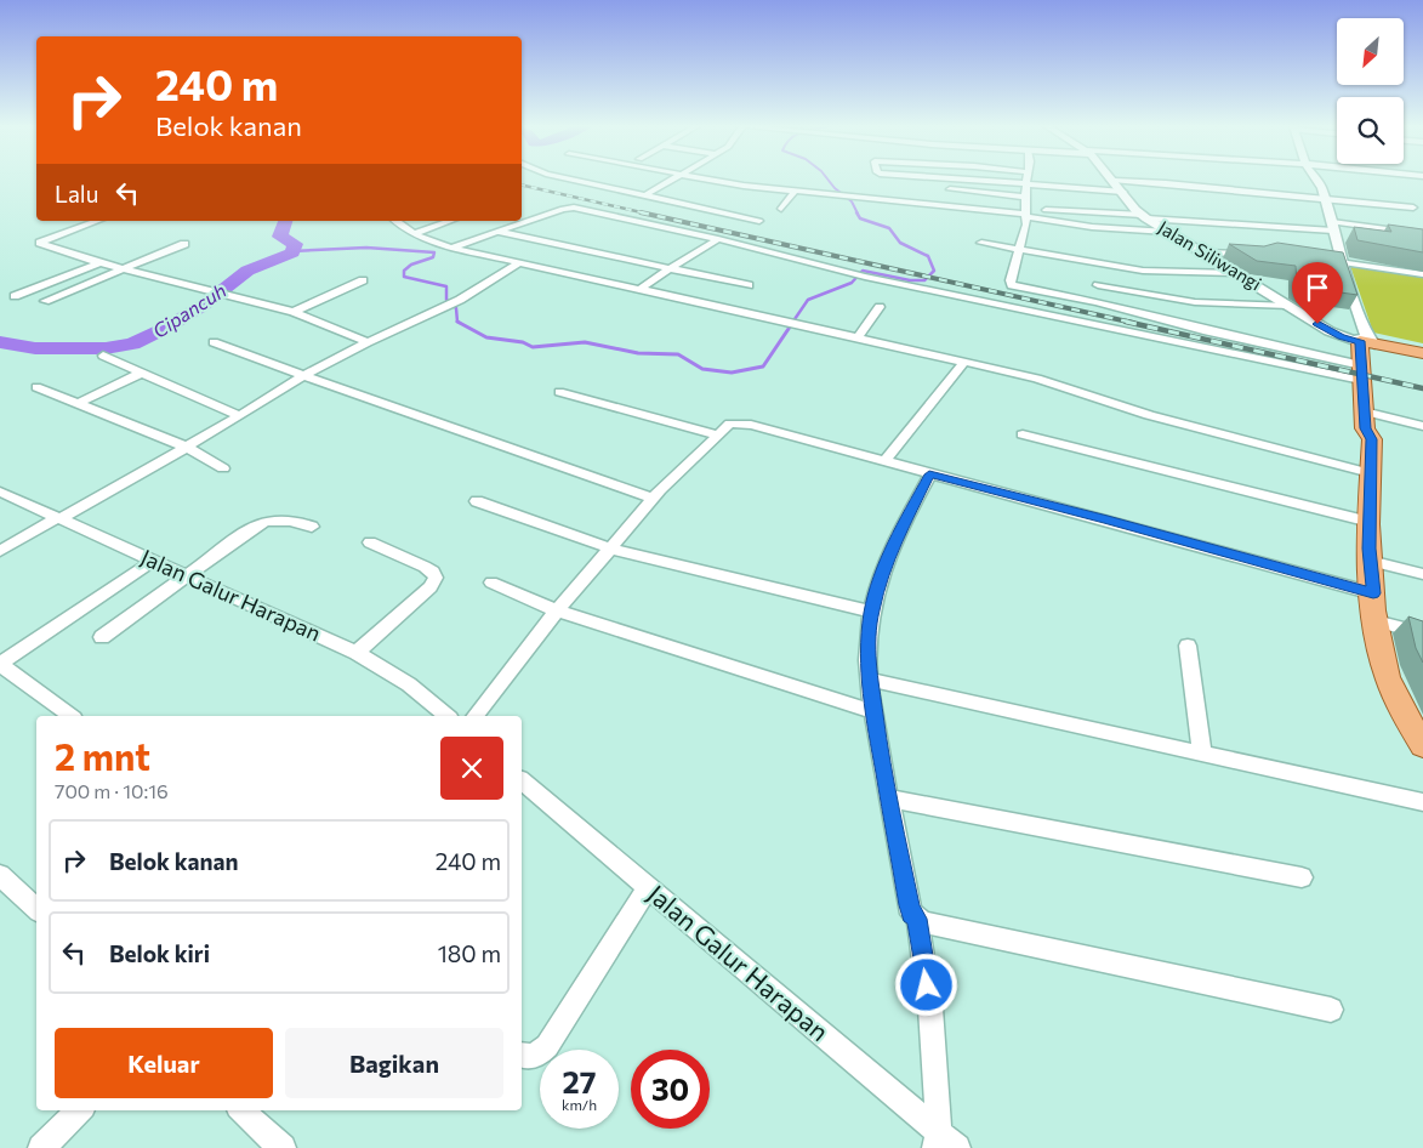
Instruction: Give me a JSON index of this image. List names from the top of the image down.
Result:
{
  "streets": {
    "street": ["Jalan Siliwangi", "Jalan Galur Harapan"]
  },
  "water": ["Cipancuh"],
  "north": "bottom left",
  "page": {
    "turn": ["240 m", "Belok kanan"],
    "then": "Lalu",
    "heading": ["2 mnt", "700 m · 10:16"],
    "list": [
      {
        "name": "Belok kanan",
        "value": "240 m"
      },
      {
        "name": "Belok kiri",
        "value": "180 m"
      }
    ],
    "buttons": ["Keluar", "Bagikan"],
    "speed": "27 km/h",
    "limit": "30"
  }
}
